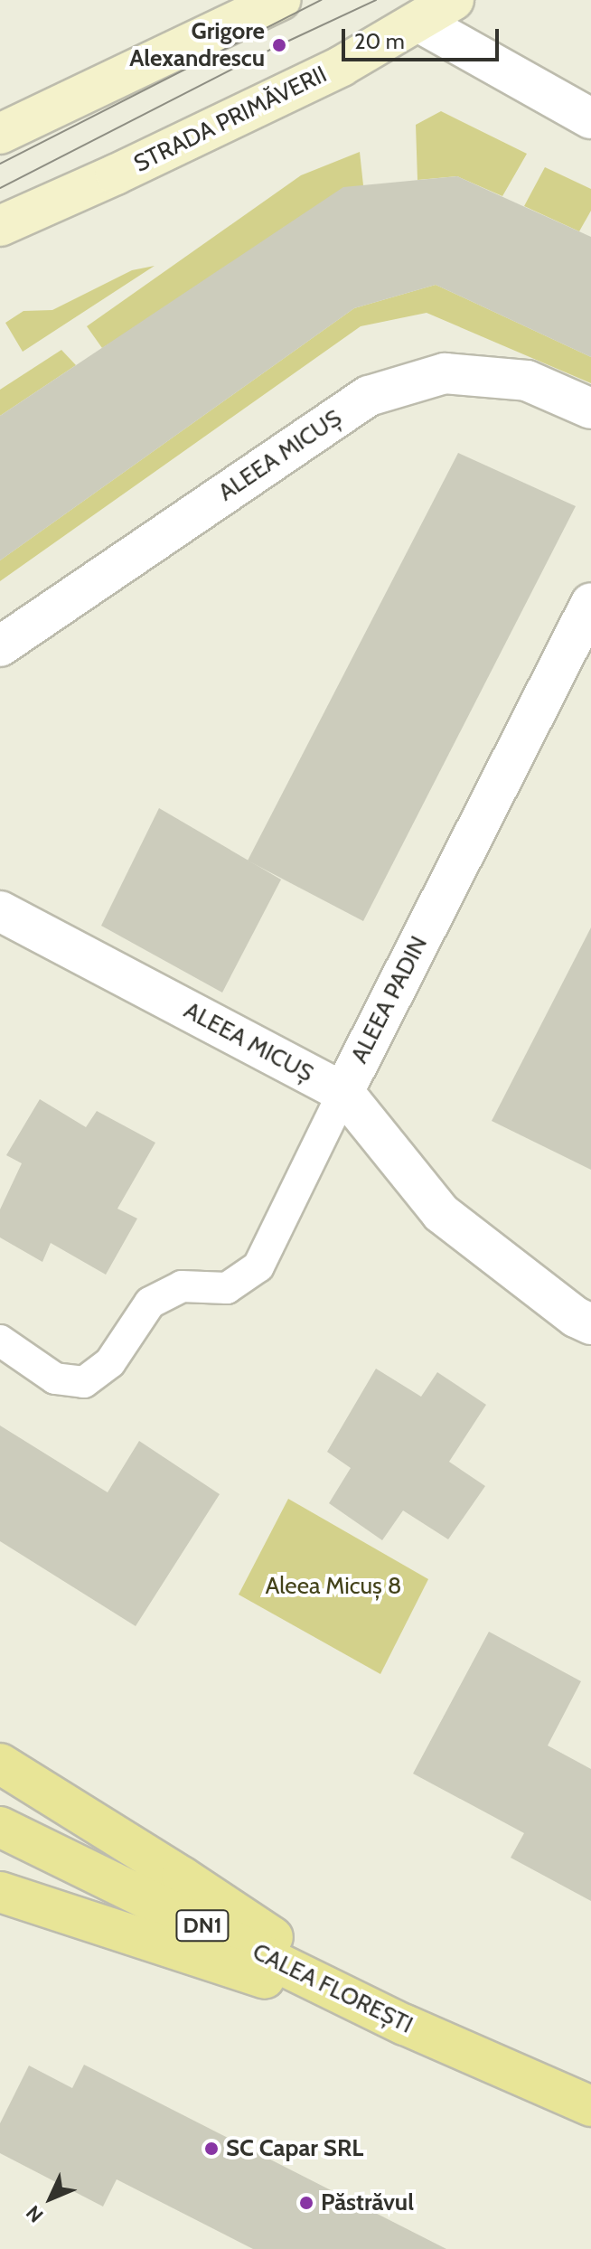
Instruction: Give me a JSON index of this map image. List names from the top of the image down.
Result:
{
  "streets": {
    "main road": ["STRADA PRIMĂVERII", "DN1", "CALEA FLOREȘTI"],
    "street": ["ALEEA MICUȘ", "ALEEA PADIN"]
  },
  "crossings": [
    ["ALEEA MICUȘ", "ALEEA PADIN"]
  ],
  "parks": ["Aleea Micuș 8"],
  "places": ["Grigore Alexandrescu", "SC Capar SRL", "Păstrăvul"],
  "scale_bar": "20 m",
  "north": "bottom left"
}
